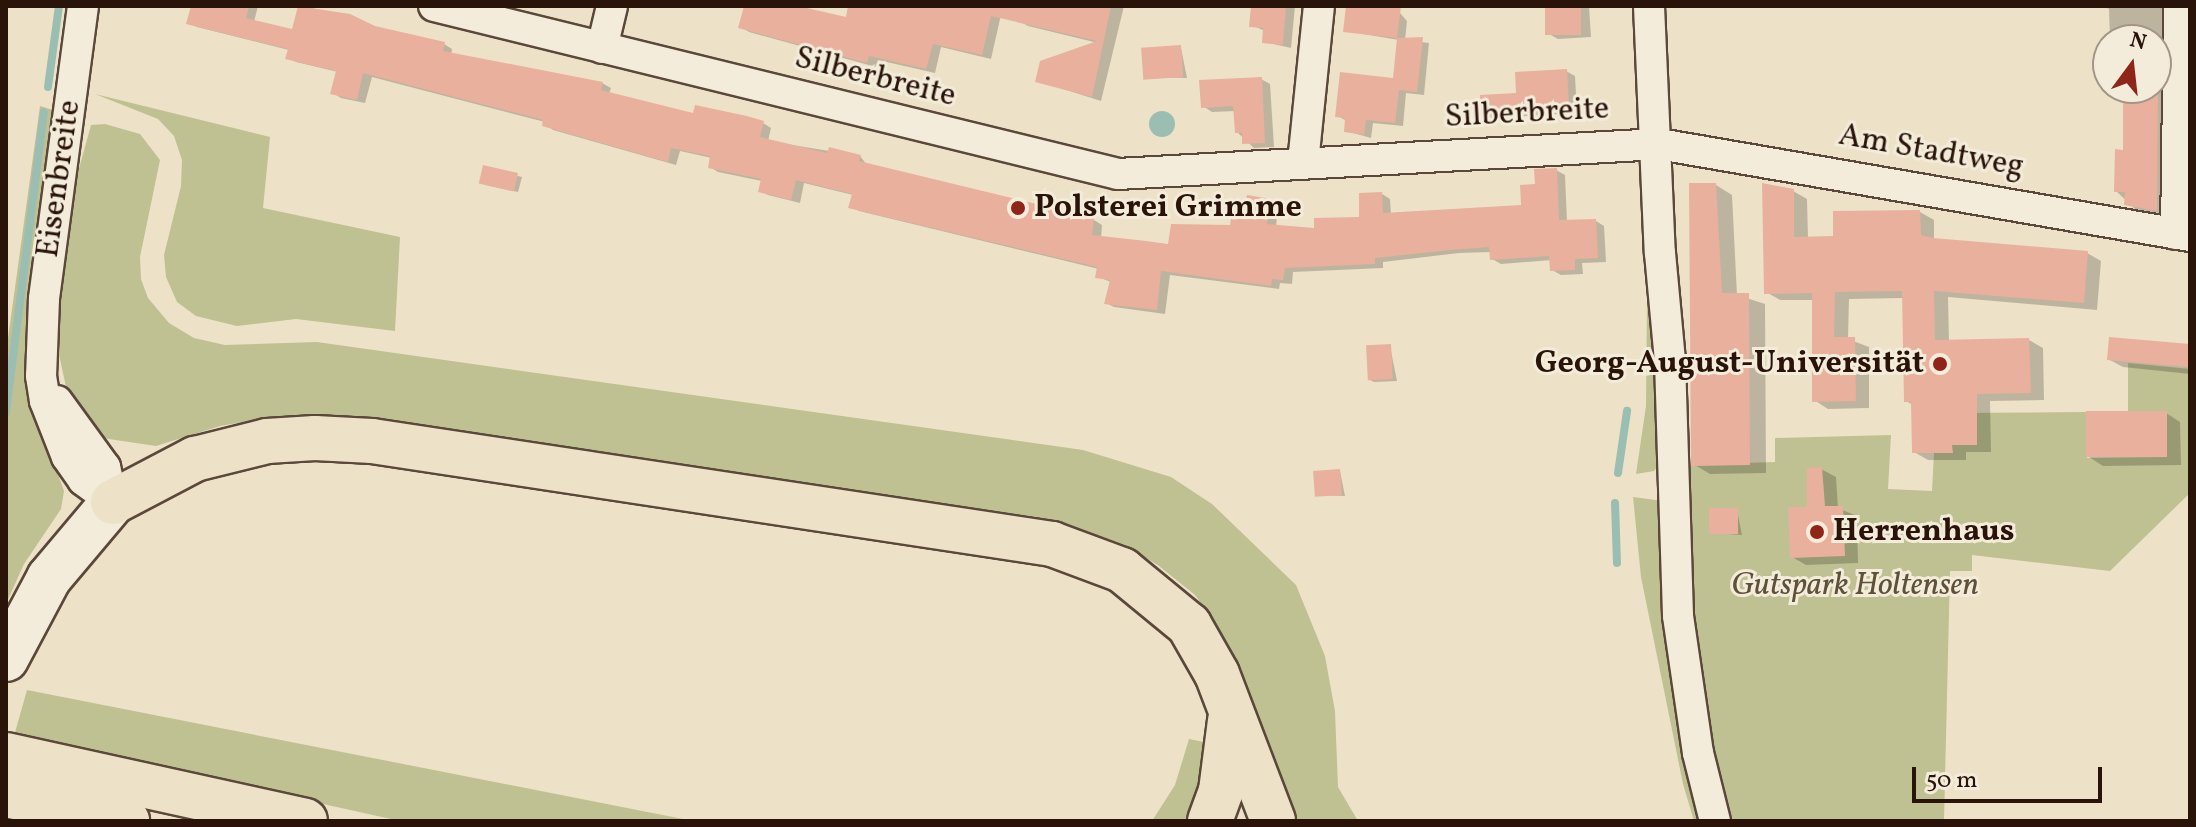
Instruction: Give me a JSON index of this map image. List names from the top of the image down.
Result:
{
  "streets": {
    "street": ["Silberbreite", "Am Stadtweg", "Eisenbreite"]
  },
  "crossings": [
    ["Silberbreite", "Am Stadtweg"]
  ],
  "parks": ["Gutspark Holtensen"],
  "places": ["Polsterei Grimme", "Georg-August-Universität", "Herrenhaus"],
  "scale_bar": "50 m",
  "north": "top"
}
